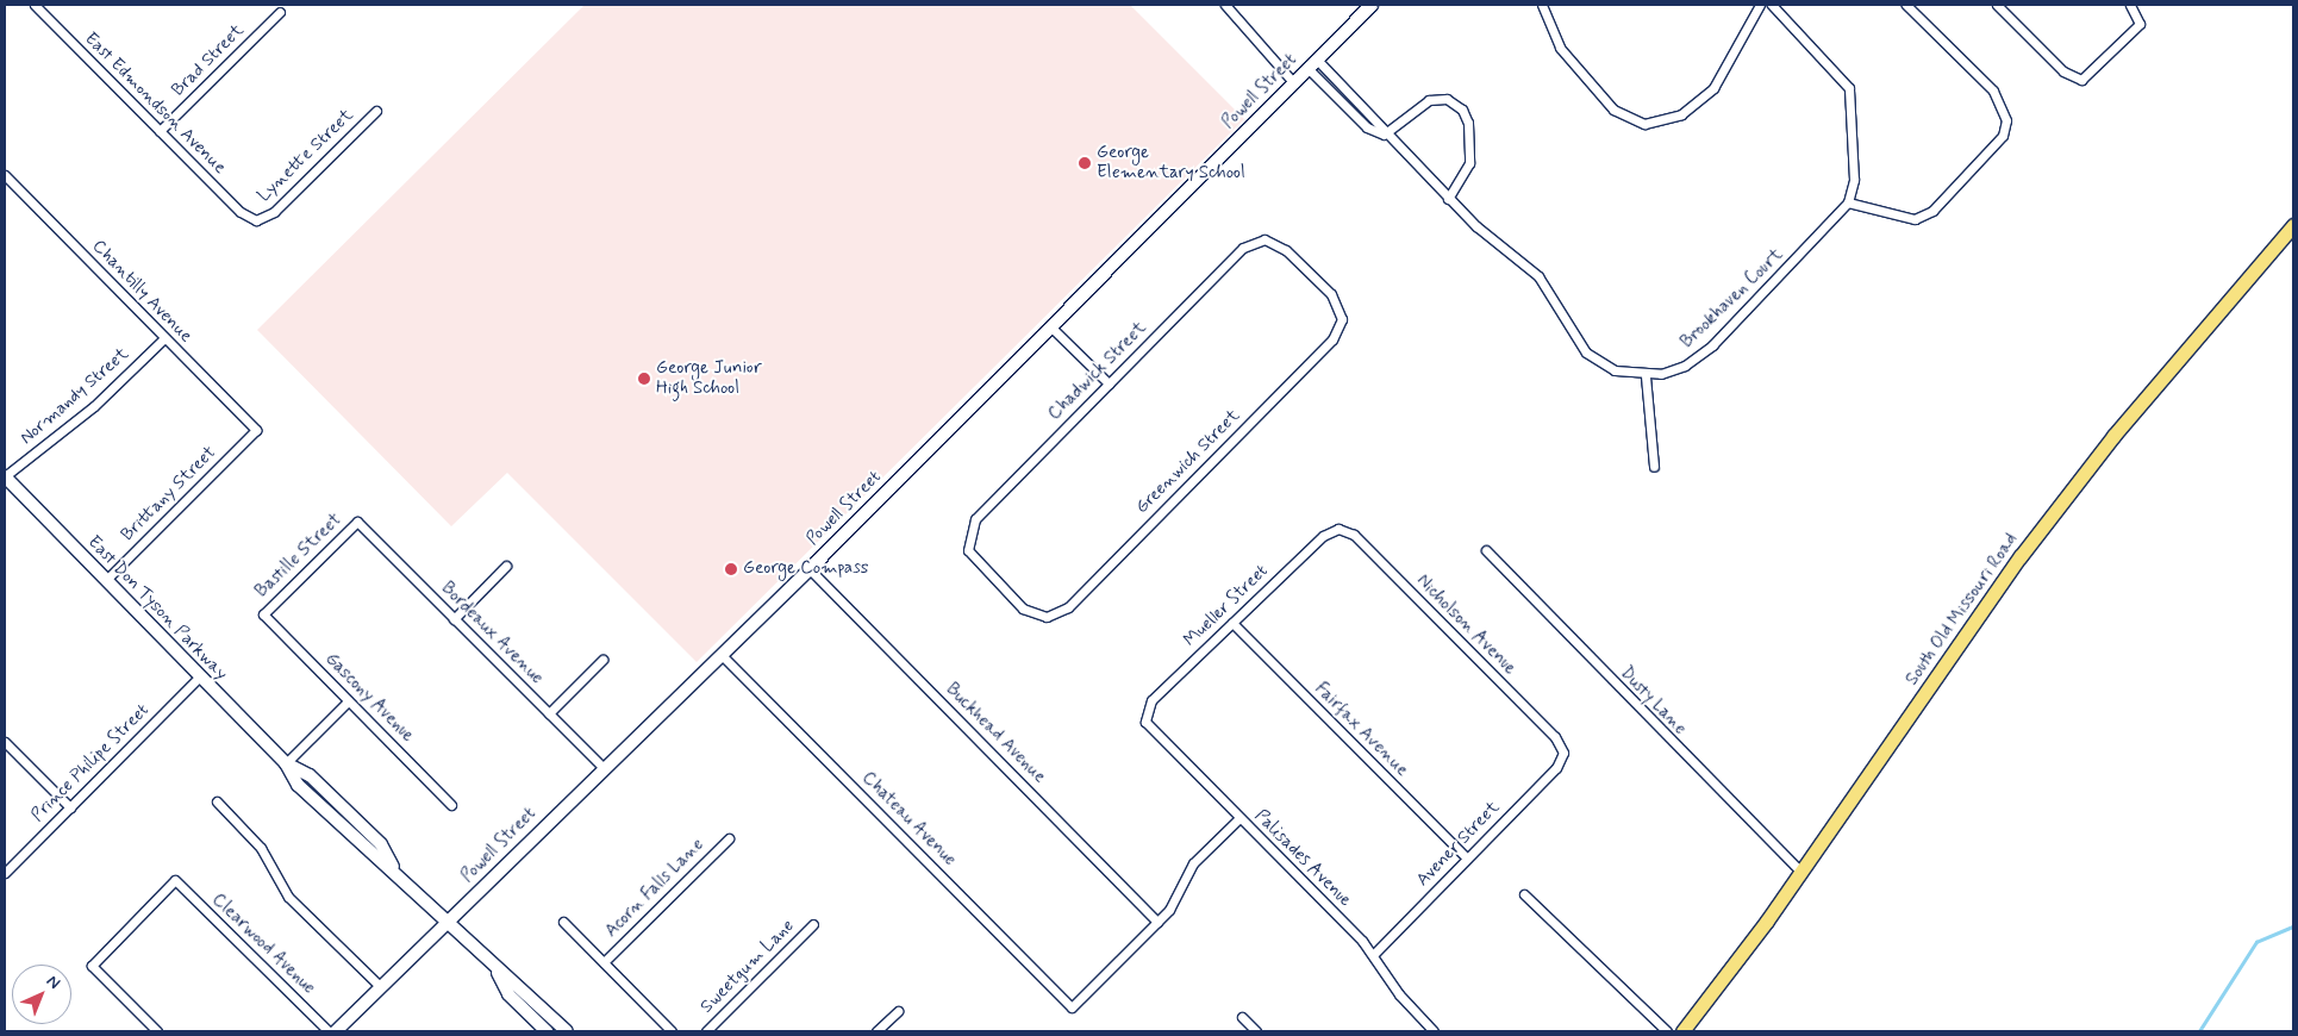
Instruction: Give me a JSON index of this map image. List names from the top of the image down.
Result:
{
  "streets": {
    "main road": ["South Old Missouri Road"],
    "street": [
      "Brad Street",
      "Powell Street",
      "East Edmondson Avenue",
      "Lynette Street",
      "Chantilly Avenue",
      "Brookhaven Court",
      "Chadwick Street",
      "Normandy Street",
      "Greenwich Street",
      "Brittany Street",
      "Bastille Street",
      "Mueller Street",
      "East Don Tyson Parkway",
      "Nicholson Avenue",
      "Bordeaux Avenue",
      "Gascony Avenue",
      "Dusty Lane",
      "Fairfax Avenue",
      "Buckhead Avenue",
      "Prince Philipe Street",
      "Chateau Avenue",
      "Avener Street",
      "Palisades Avenue",
      "Acorn Falls Lane",
      "Clearwood Avenue",
      "Sweetgum Lane"
    ]
  },
  "crossings": [
    ["Brad Street", "East Edmondson Avenue"],
    ["Powell Street", "Brookhaven Court"],
    ["Powell Street", "East Don Tyson Parkway"],
    ["Powell Street", "Bordeaux Avenue"],
    ["Powell Street", "Buckhead Avenue"],
    ["Powell Street", "Chateau Avenue"],
    ["East Edmondson Avenue", "Lynette Street"],
    ["Chantilly Avenue", "Normandy Street"],
    ["Chantilly Avenue", "Brittany Street"],
    ["Chadwick Street", "Greenwich Street"],
    ["Normandy Street", "East Don Tyson Parkway"],
    ["Brittany Street", "East Don Tyson Parkway"],
    ["Bastille Street", "Bordeaux Avenue"],
    ["Bastille Street", "Gascony Avenue"],
    ["Mueller Street", "Nicholson Avenue"],
    ["Mueller Street", "Fairfax Avenue"],
    ["Mueller Street", "Palisades Avenue"],
    ["East Don Tyson Parkway", "Prince Philipe Street"],
    ["South Old Missouri Road", "Dusty Lane"],
    ["Nicholson Avenue", "Avener Street"],
    ["Fairfax Avenue", "Avener Street"],
    ["Buckhead Avenue", "Chateau Avenue"],
    ["Avener Street", "Palisades Avenue"]
  ],
  "places": ["George Elementary School", "George Junior High School", "George Compass"],
  "north": "top right"
}
